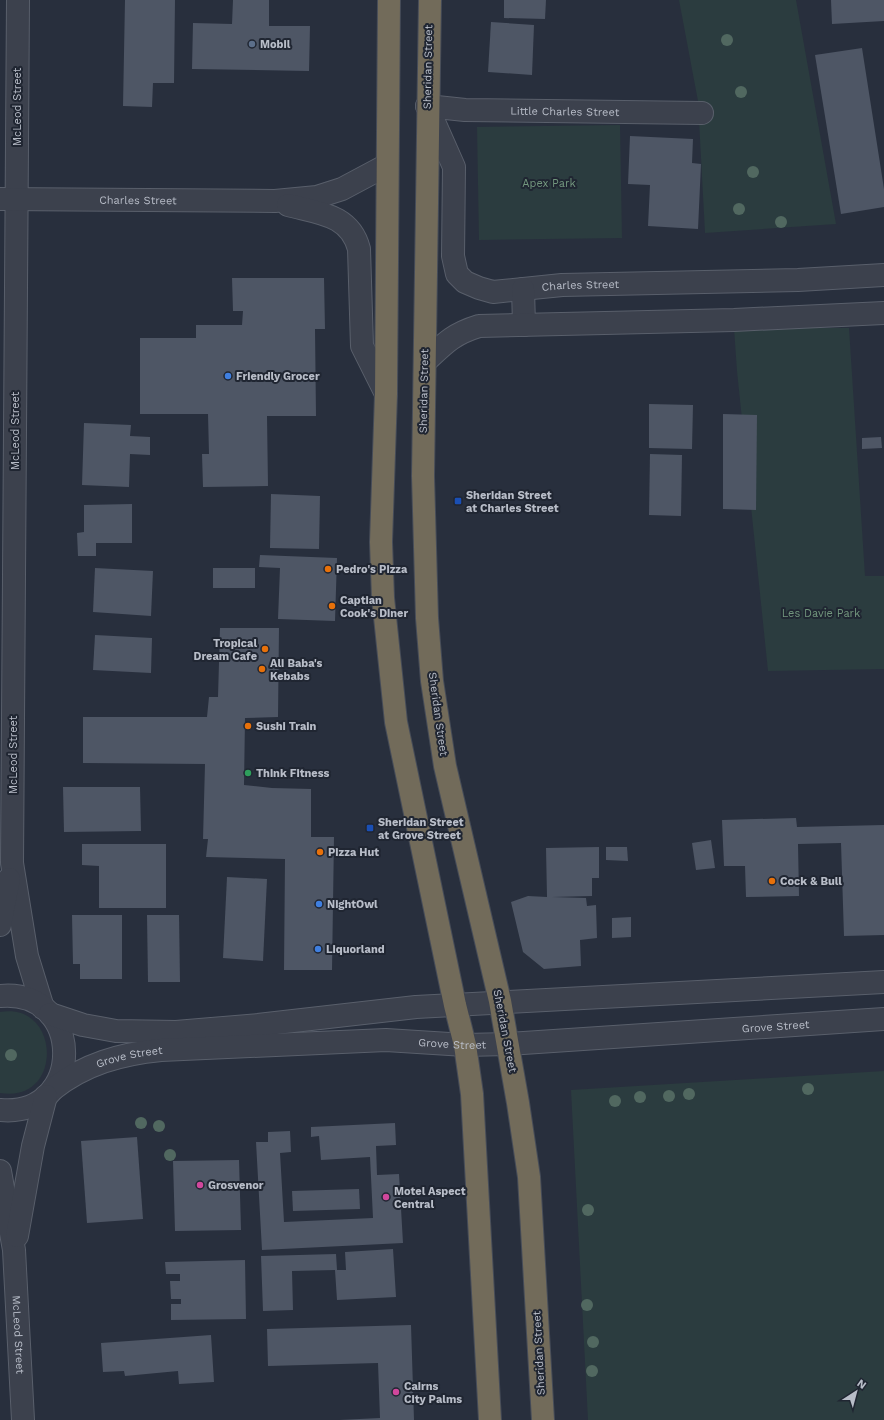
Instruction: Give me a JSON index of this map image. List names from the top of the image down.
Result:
{
  "streets": {
    "highway": ["Sheridan Street"],
    "street": [
      "McLeod Street",
      "Little Charles Street",
      "Charles Street",
      "Grove Street"
    ]
  },
  "crossings": [
    ["Sheridan Street", "Little Charles Street"],
    ["Sheridan Street", "Charles Street"],
    ["Sheridan Street", "Grove Street"],
    ["McLeod Street", "Charles Street"],
    ["McLeod Street", "Grove Street"],
    ["Little Charles Street", "Charles Street"]
  ],
  "parks": ["Apex Park", "Les Davie Park"],
  "places": {
    "other": [
      "Mobil",
      "Friendly Grocer",
      "Pedro's Pizza",
      "Captian Cook's Diner",
      "Tropical Dream Cafe",
      "Ali Baba's Kebabs",
      "Sushi Train",
      "Think Fitness",
      "Pizza Hut",
      "Cock & Bull",
      "NightOwl",
      "Liquorland",
      "Grosvenor",
      "Motel Aspect Central",
      "Cairns City Palms"
    ],
    "transit": ["Sheridan Street at Charles Street", "Sheridan Street at Grove Street"]
  },
  "north": "top right"
}
